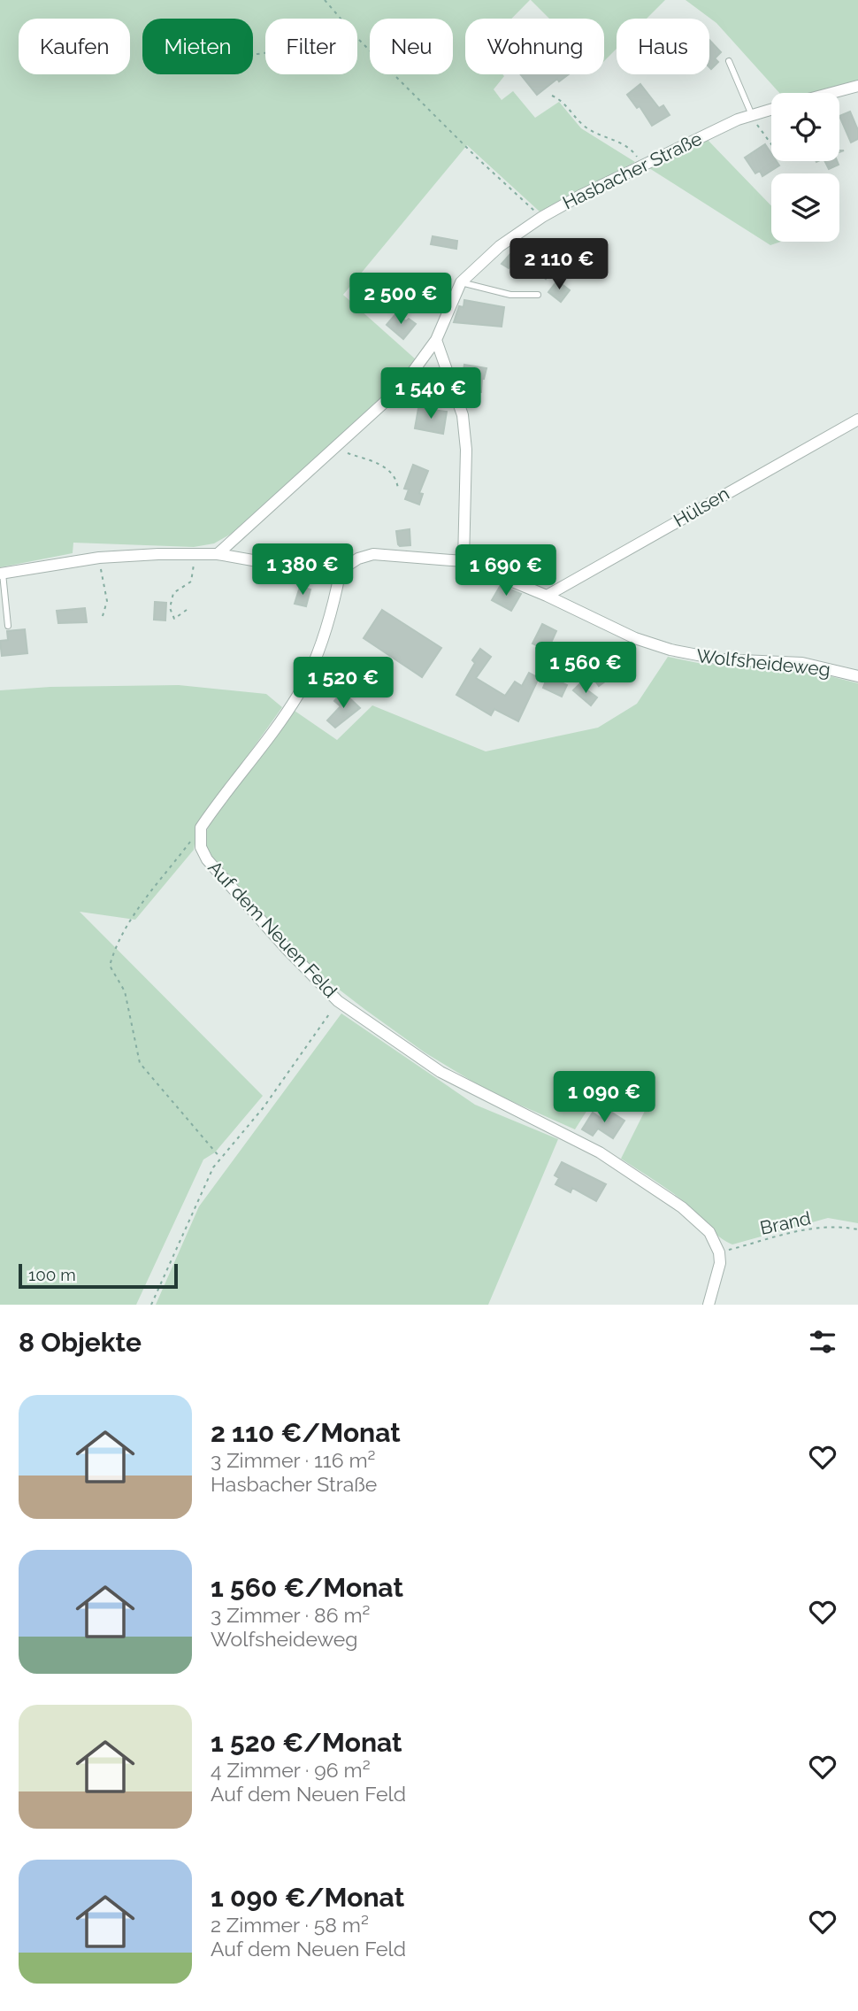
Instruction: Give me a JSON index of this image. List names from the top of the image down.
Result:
{
  "streets": {
    "street": [
      "Hasbacher Straße",
      "Hülsen",
      "Wolfsheideweg",
      "Auf dem Neuen Feld"
    ],
    "path": ["Brand"]
  },
  "crossings": [
    ["Hülsen", "Wolfsheideweg"],
    ["Auf dem Neuen Feld", "Brand"]
  ],
  "scale_bar": "100 m",
  "page": {
    "chip": [
      "Kaufen",
      "Mieten",
      "Filter",
      "Neu",
      "Wohnung",
      "Haus"
    ],
    "price": [
      "2 110 €",
      "2 500 €",
      "1 540 €",
      "1 380 €",
      "1 690 €",
      "1 560 €",
      "1 520 €",
      "1 090 €"
    ],
    "scale": "100 m",
    "heading": "8 Objekte",
    "list": [
      {
        "name": "2 110 €/Monat",
        "note": "3 Zimmer · 116 m² · Hasbacher Straße"
      },
      {
        "name": "1 560 €/Monat",
        "note": "3 Zimmer · 86 m² · Wolfsheideweg"
      },
      {
        "name": "1 520 €/Monat",
        "note": "4 Zimmer · 96 m² · Auf dem Neuen Feld"
      },
      {
        "name": "1 090 €/Monat",
        "note": "2 Zimmer · 58 m² · Auf dem Neuen Feld"
      }
    ]
  }
}
